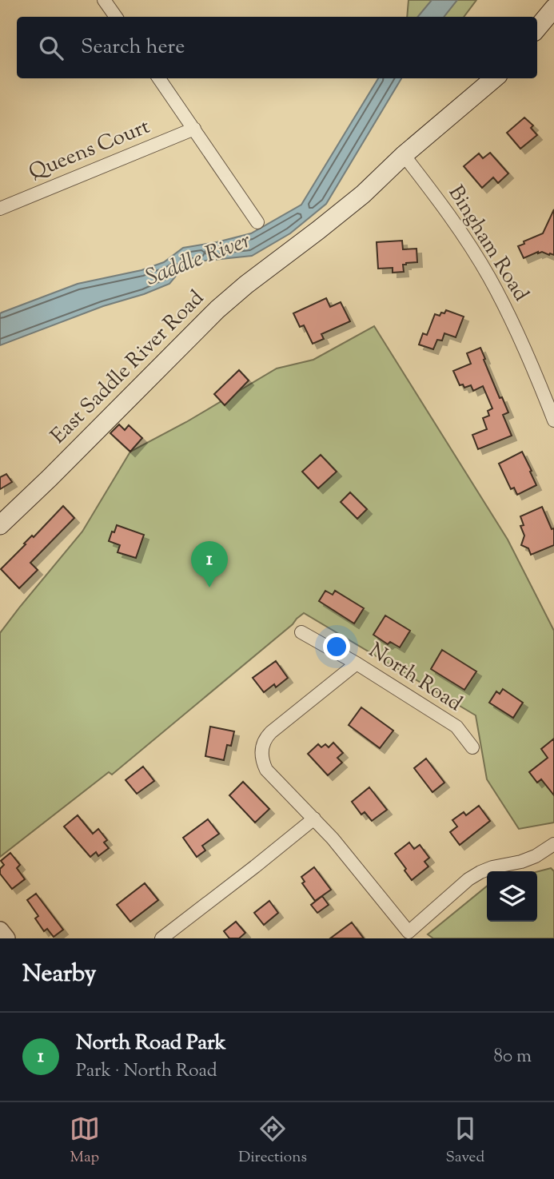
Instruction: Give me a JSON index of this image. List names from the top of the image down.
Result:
{
  "streets": {
    "main road": ["East Saddle River Road"],
    "street": ["Queens Court", "Bingham Road", "North Road"]
  },
  "crossings": [
    ["Bingham Road", "East Saddle River Road"]
  ],
  "water": ["Saddle River"],
  "page": {
    "search": "Search here",
    "pins": "1",
    "heading": "Nearby",
    "list": [
      {
        "mark": "1",
        "name": "North Road Park",
        "note": "Park · North Road",
        "value": "80 m"
      }
    ],
    "nav": ["Map", "Directions", "Saved"]
  }
}
